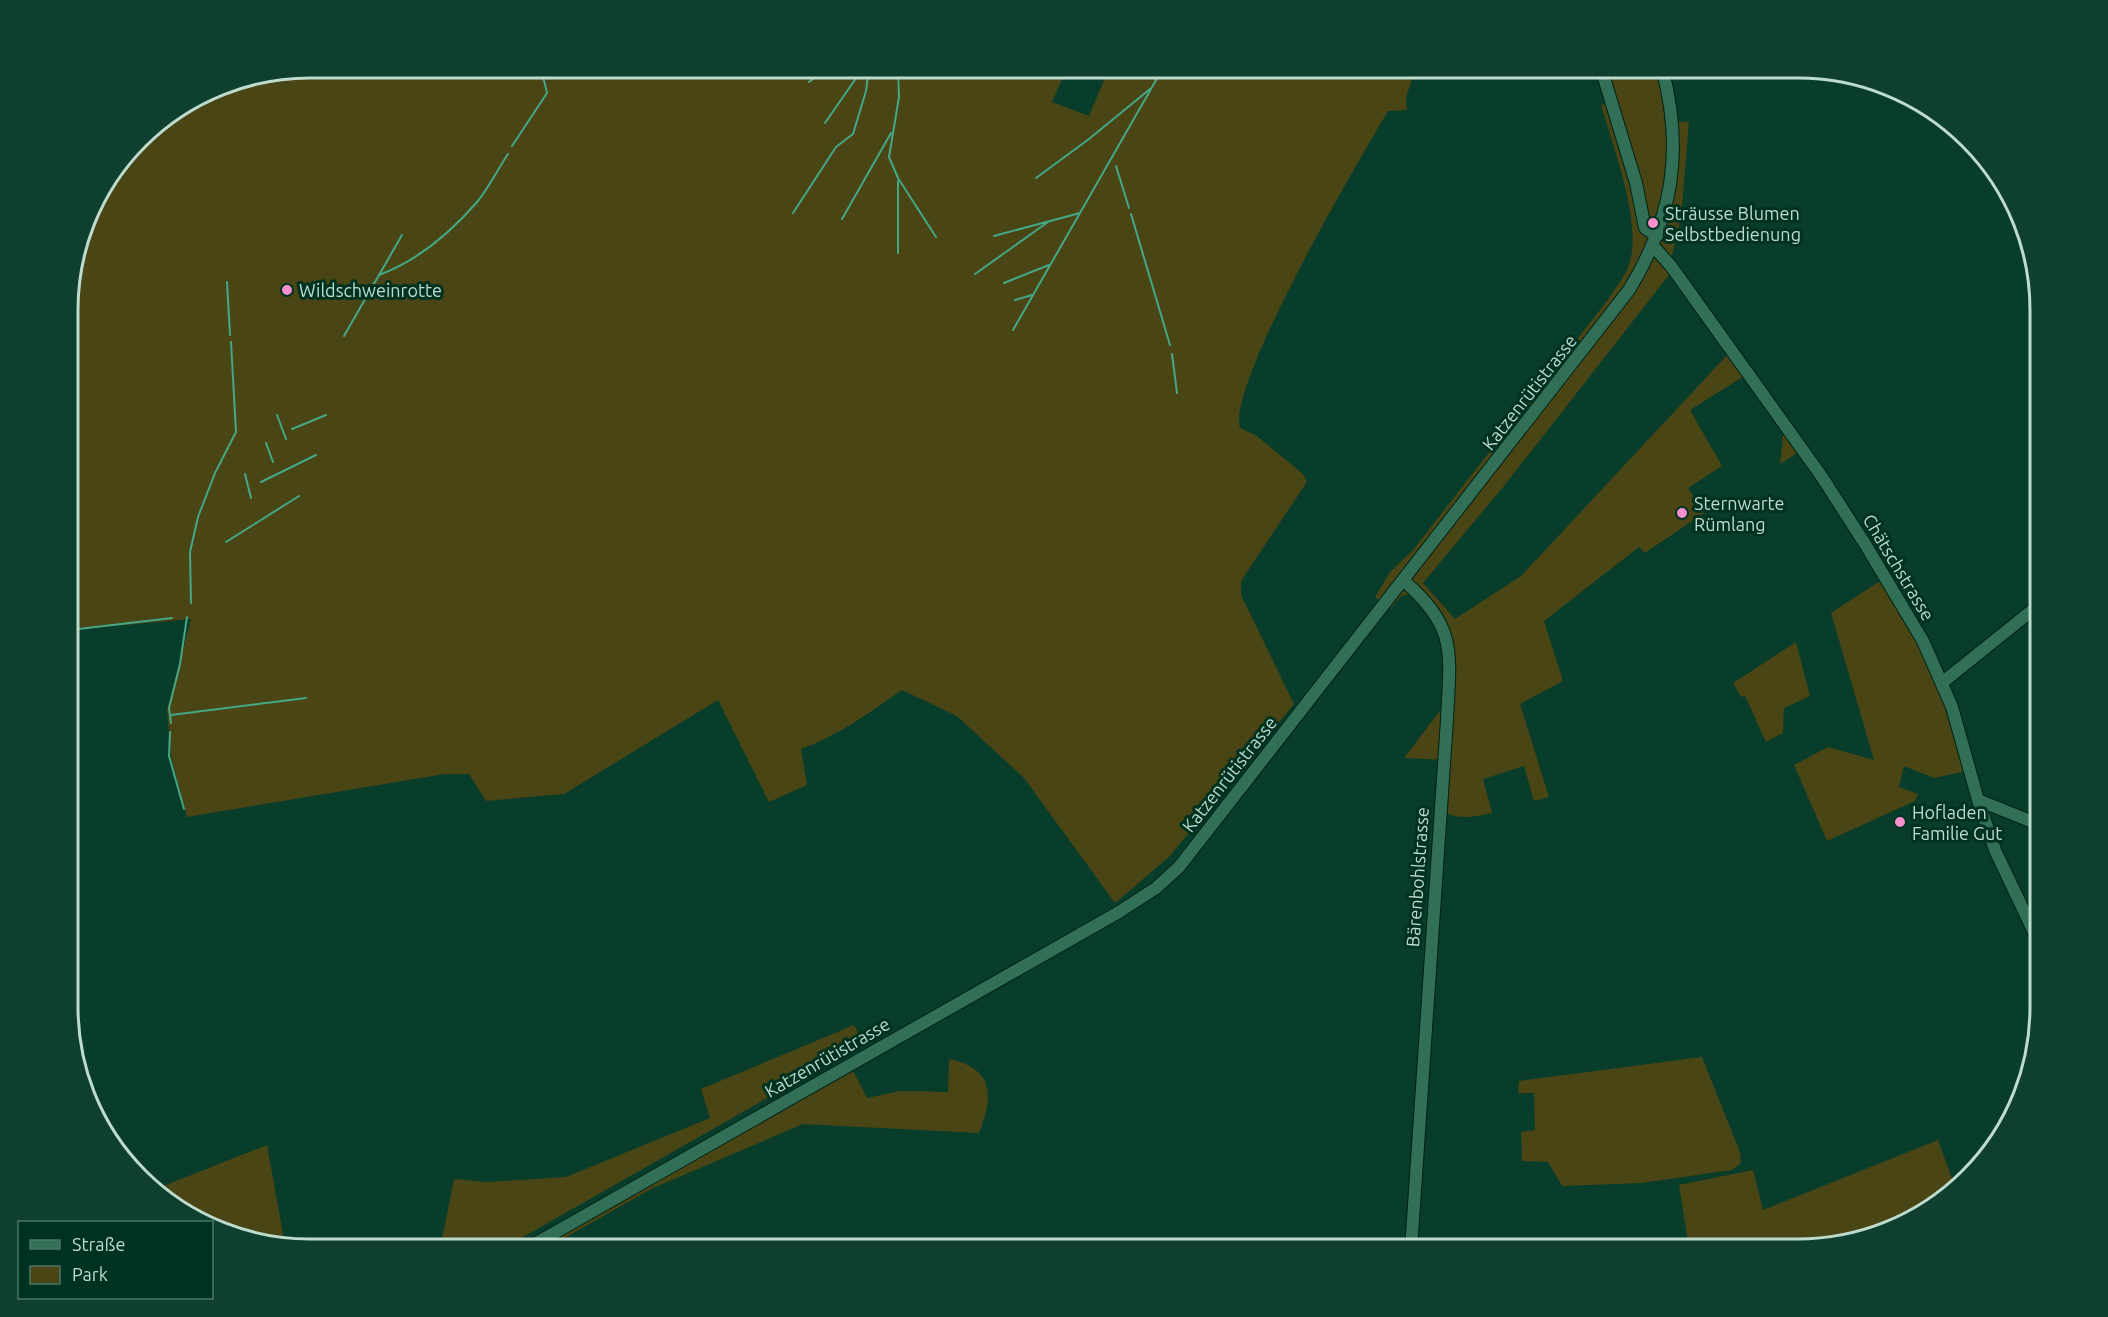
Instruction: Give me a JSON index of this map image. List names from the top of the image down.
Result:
{
  "streets": {
    "street": ["Katzenrütistrasse", "Chätschstrasse", "Bärenbohlstrasse"]
  },
  "crossings": [
    ["Katzenrütistrasse", "Chätschstrasse"],
    ["Katzenrütistrasse", "Bärenbohlstrasse"]
  ],
  "places": [
    "Sträusse Blumen Selbstbedienung",
    "Wildschweinrotte",
    "Sternwarte Rümlang",
    "Hofladen Familie Gut"
  ],
  "legend": ["Straße", "Park"]
}
